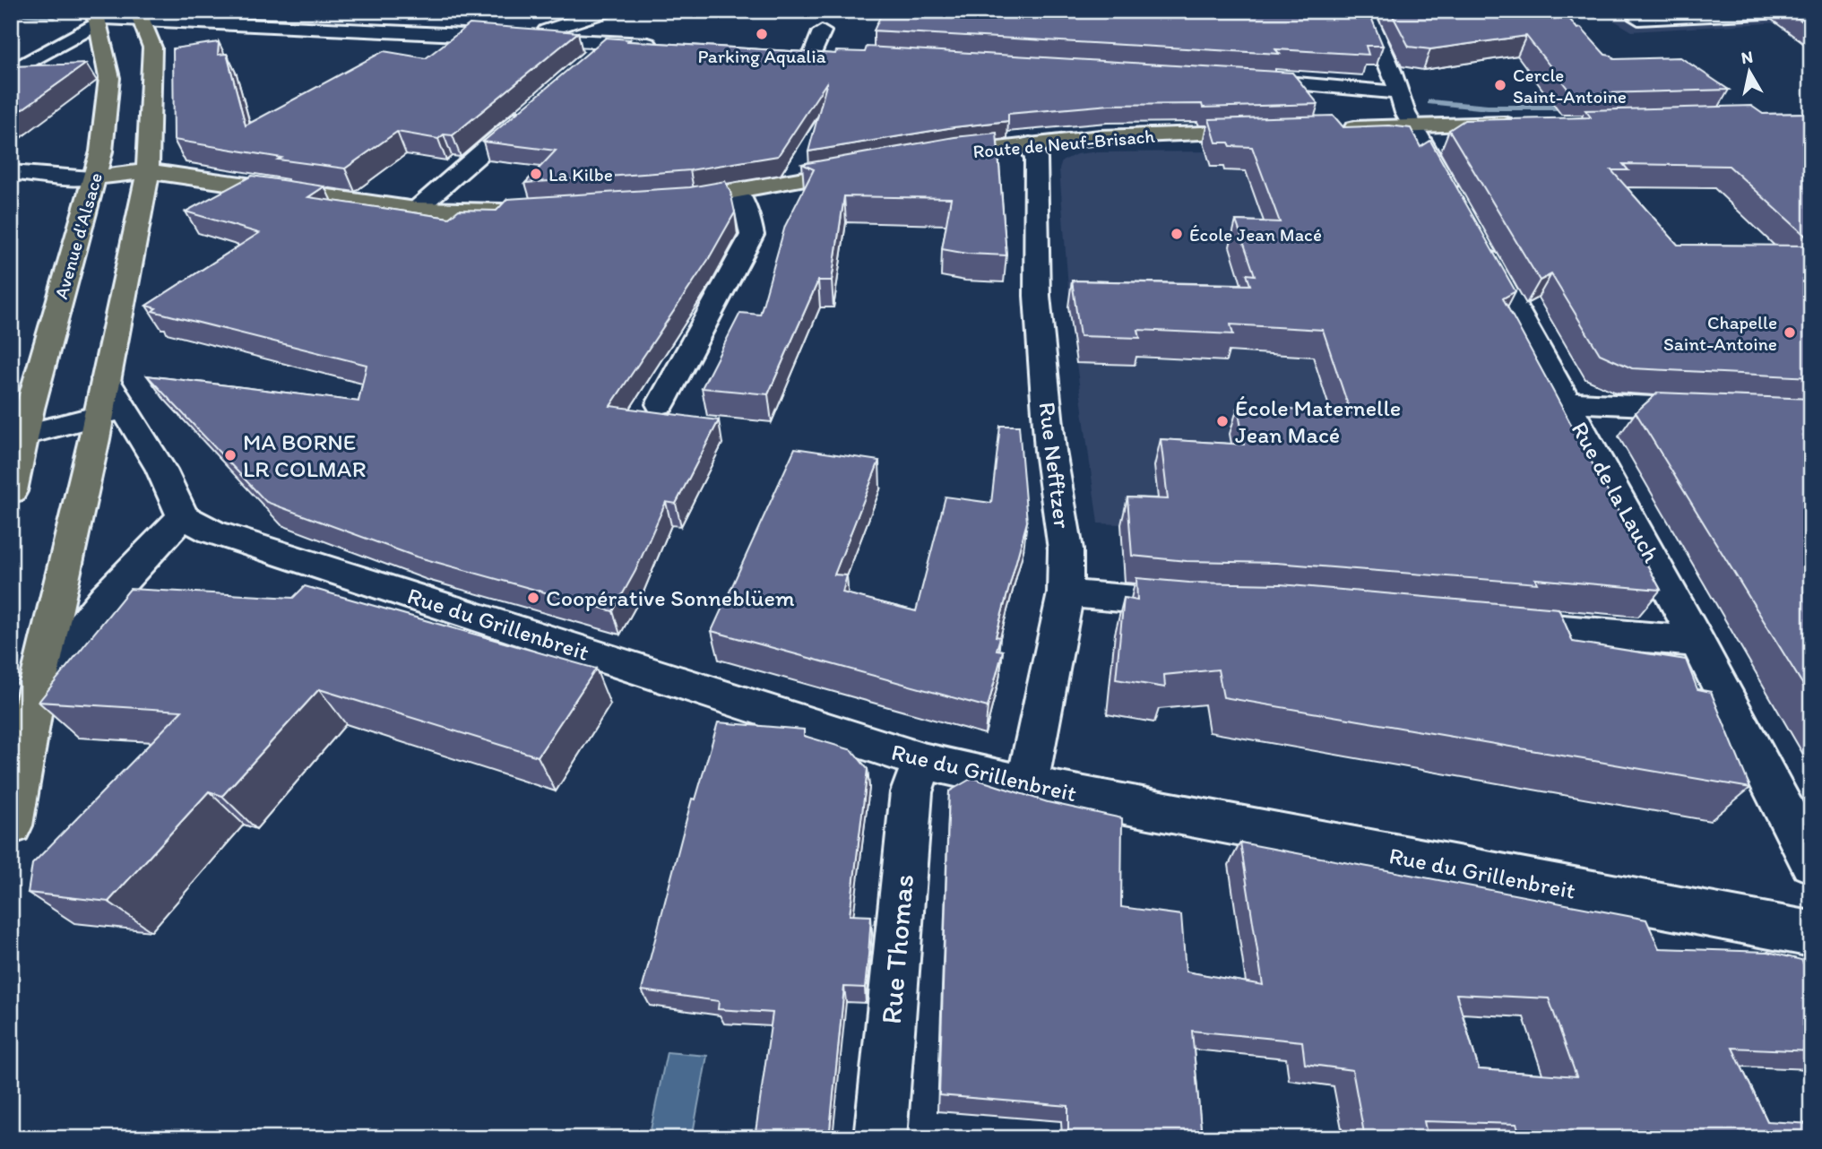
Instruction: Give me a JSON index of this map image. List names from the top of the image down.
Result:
{
  "streets": {
    "main road": ["Route de Neuf-Brisach", "Avenue d'Alsace"],
    "street": [
      "Rue Nefftzer",
      "Rue de la Lauch",
      "Rue du Grillenbreit",
      "Rue Thomas"
    ]
  },
  "crossings": [
    ["Route de Neuf-Brisach", "Rue Nefftzer"],
    ["Rue Nefftzer", "Rue du Grillenbreit"],
    ["Rue du Grillenbreit", "Rue Thomas"]
  ],
  "places": [
    "Parking Aqualia",
    "Cercle Saint-Antoine",
    "La Kilbe",
    "École Jean Macé",
    "Chapelle Saint-Antoine",
    "École Maternelle Jean Macé",
    "MA BORNE LR COLMAR",
    "Coopérative Sonneblüem"
  ],
  "north": "top"
}
